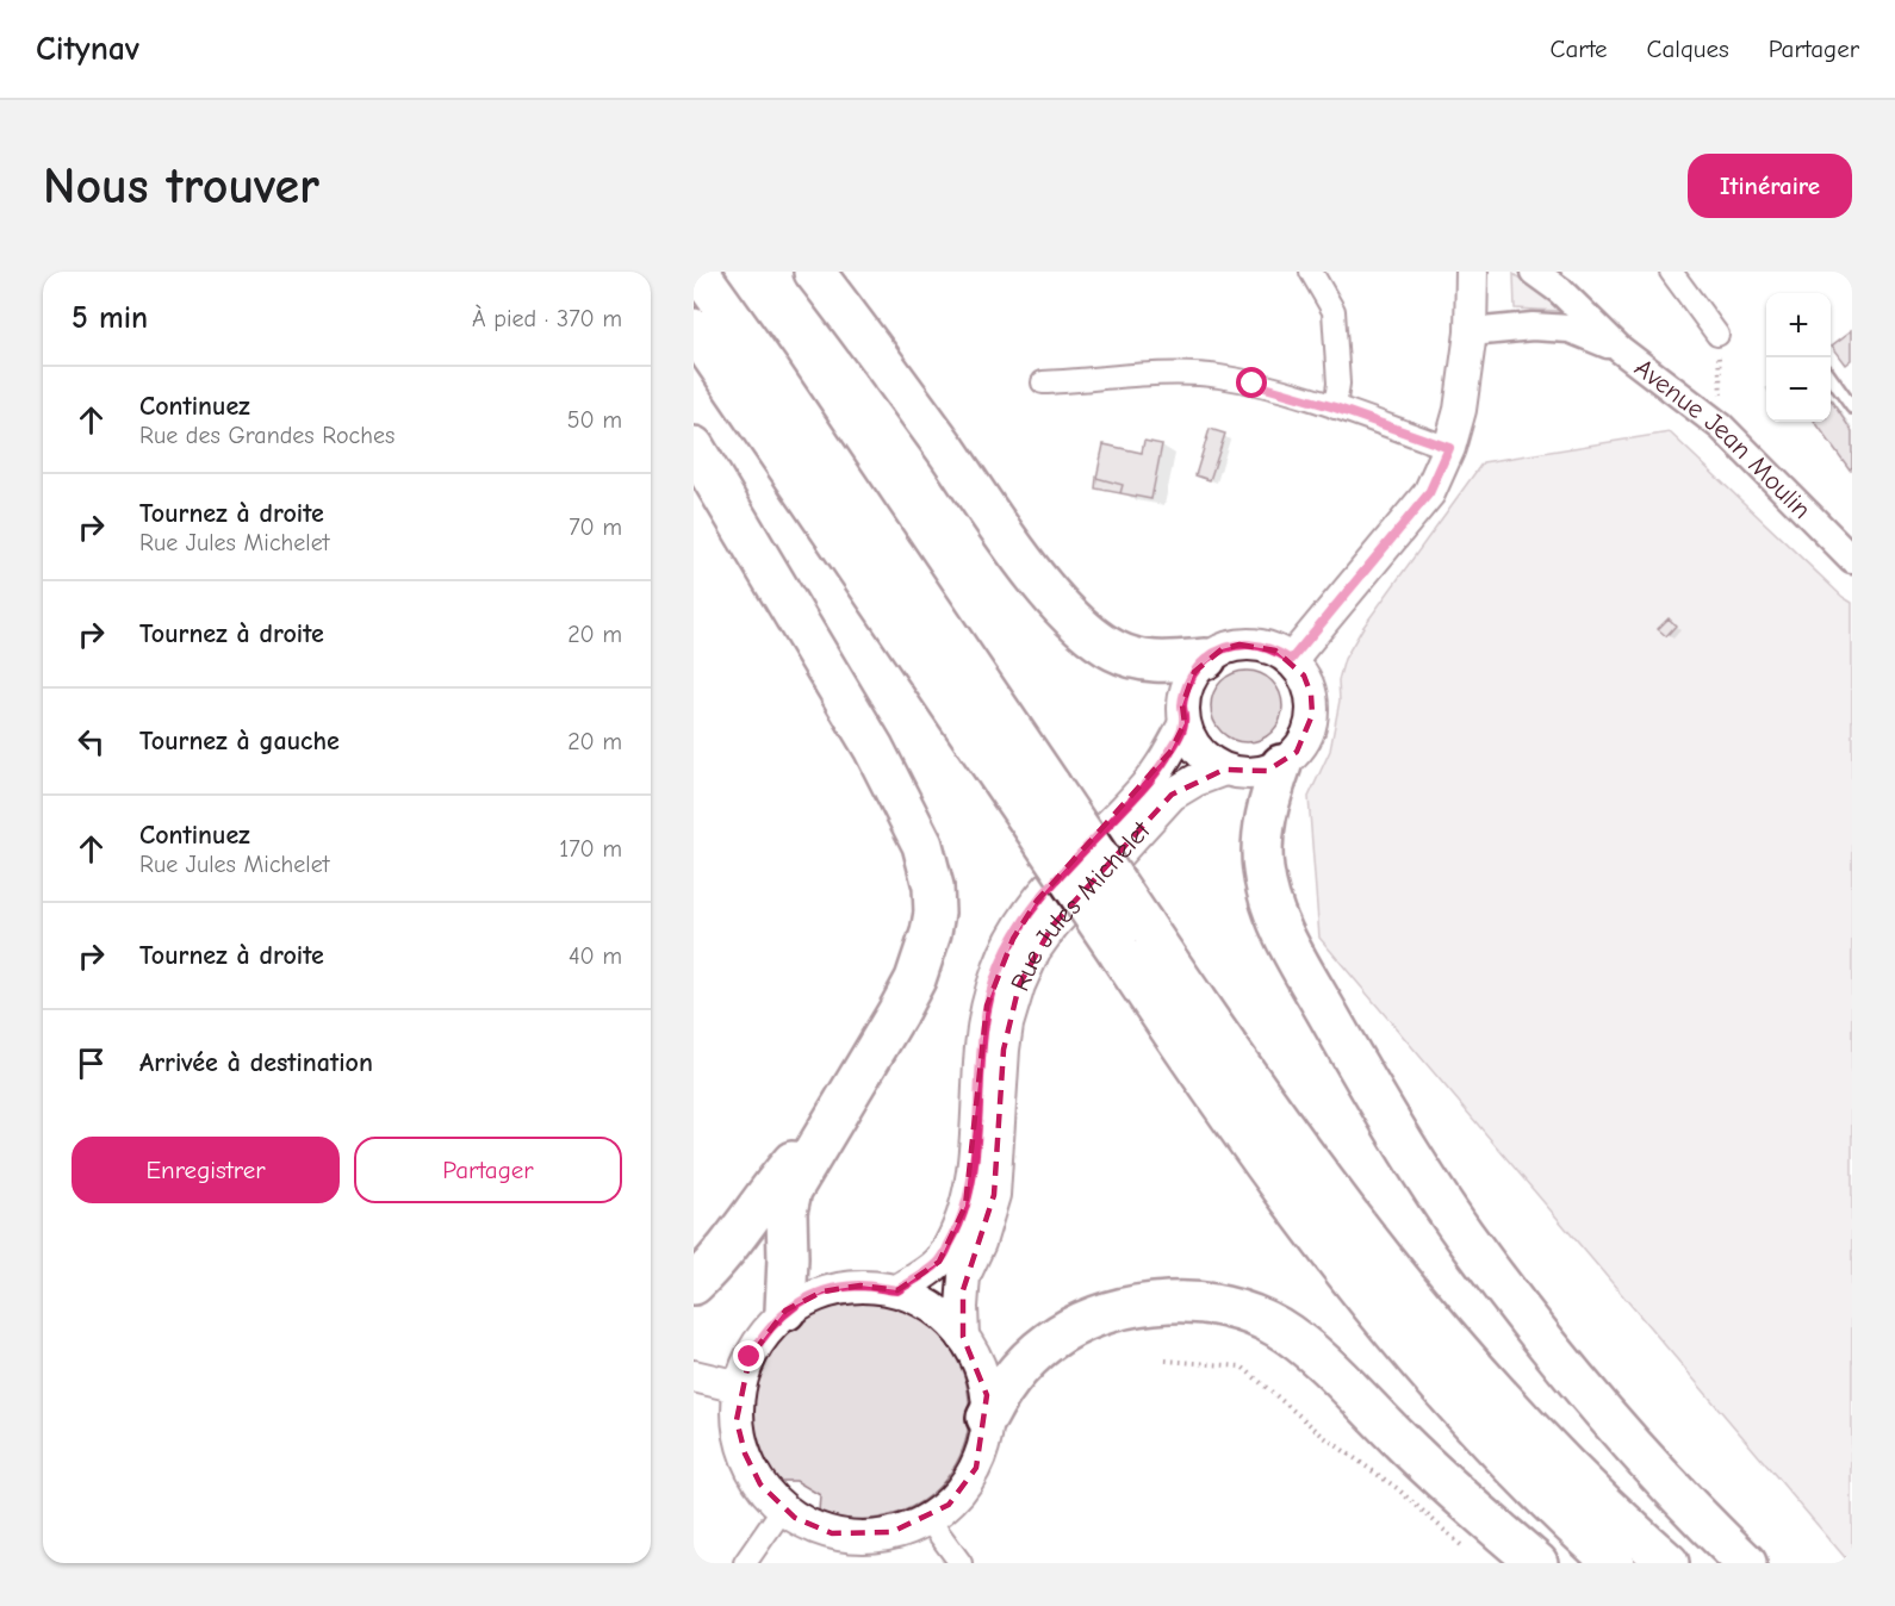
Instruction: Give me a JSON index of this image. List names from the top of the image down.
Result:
{
  "streets": {
    "main road": ["Rue Jules Michelet"],
    "street": ["Avenue Jean Moulin"]
  },
  "page": {
    "header": "Citynav",
    "nav": ["Carte", "Calques", "Partager"],
    "buttons": [
      "Itinéraire",
      ["Enregistrer", "Partager"]
    ],
    "title": "Nous trouver",
    "heading": ["5 min", "À pied · 370 m"],
    "map_buttons": ["+", "−"],
    "list": [
      ["Continuez", "Rue des Grandes Roches", "50 m"],
      ["Tournez à droite", "Rue Jules Michelet", "70 m"],
      ["Tournez à droite", "20 m"],
      ["Tournez à gauche", "20 m"],
      ["Continuez", "Rue Jules Michelet", "170 m"],
      ["Tournez à droite", "40 m"],
      "Arrivée à destination"
    ]
  }
}
